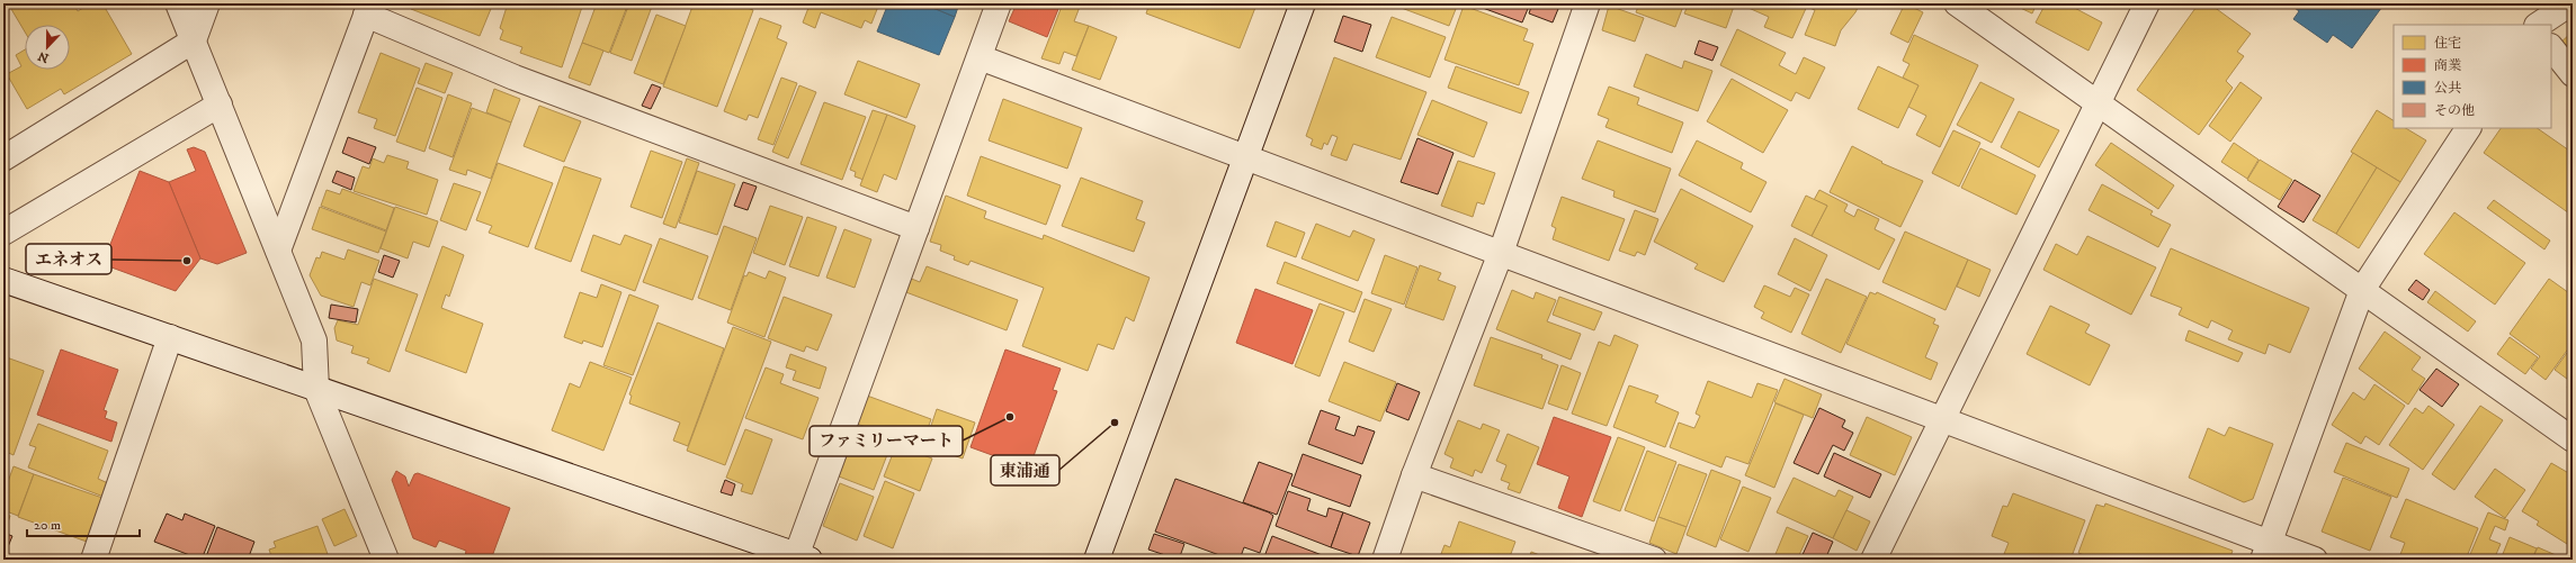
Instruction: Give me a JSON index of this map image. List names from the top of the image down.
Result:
{
  "places": ["エネオス", "ファミリーマート", "東浦通"],
  "legend": [
    "住宅",
    "商業",
    "公共",
    "その他"
  ],
  "scale_bar": "20 m",
  "north": "bottom"
}
